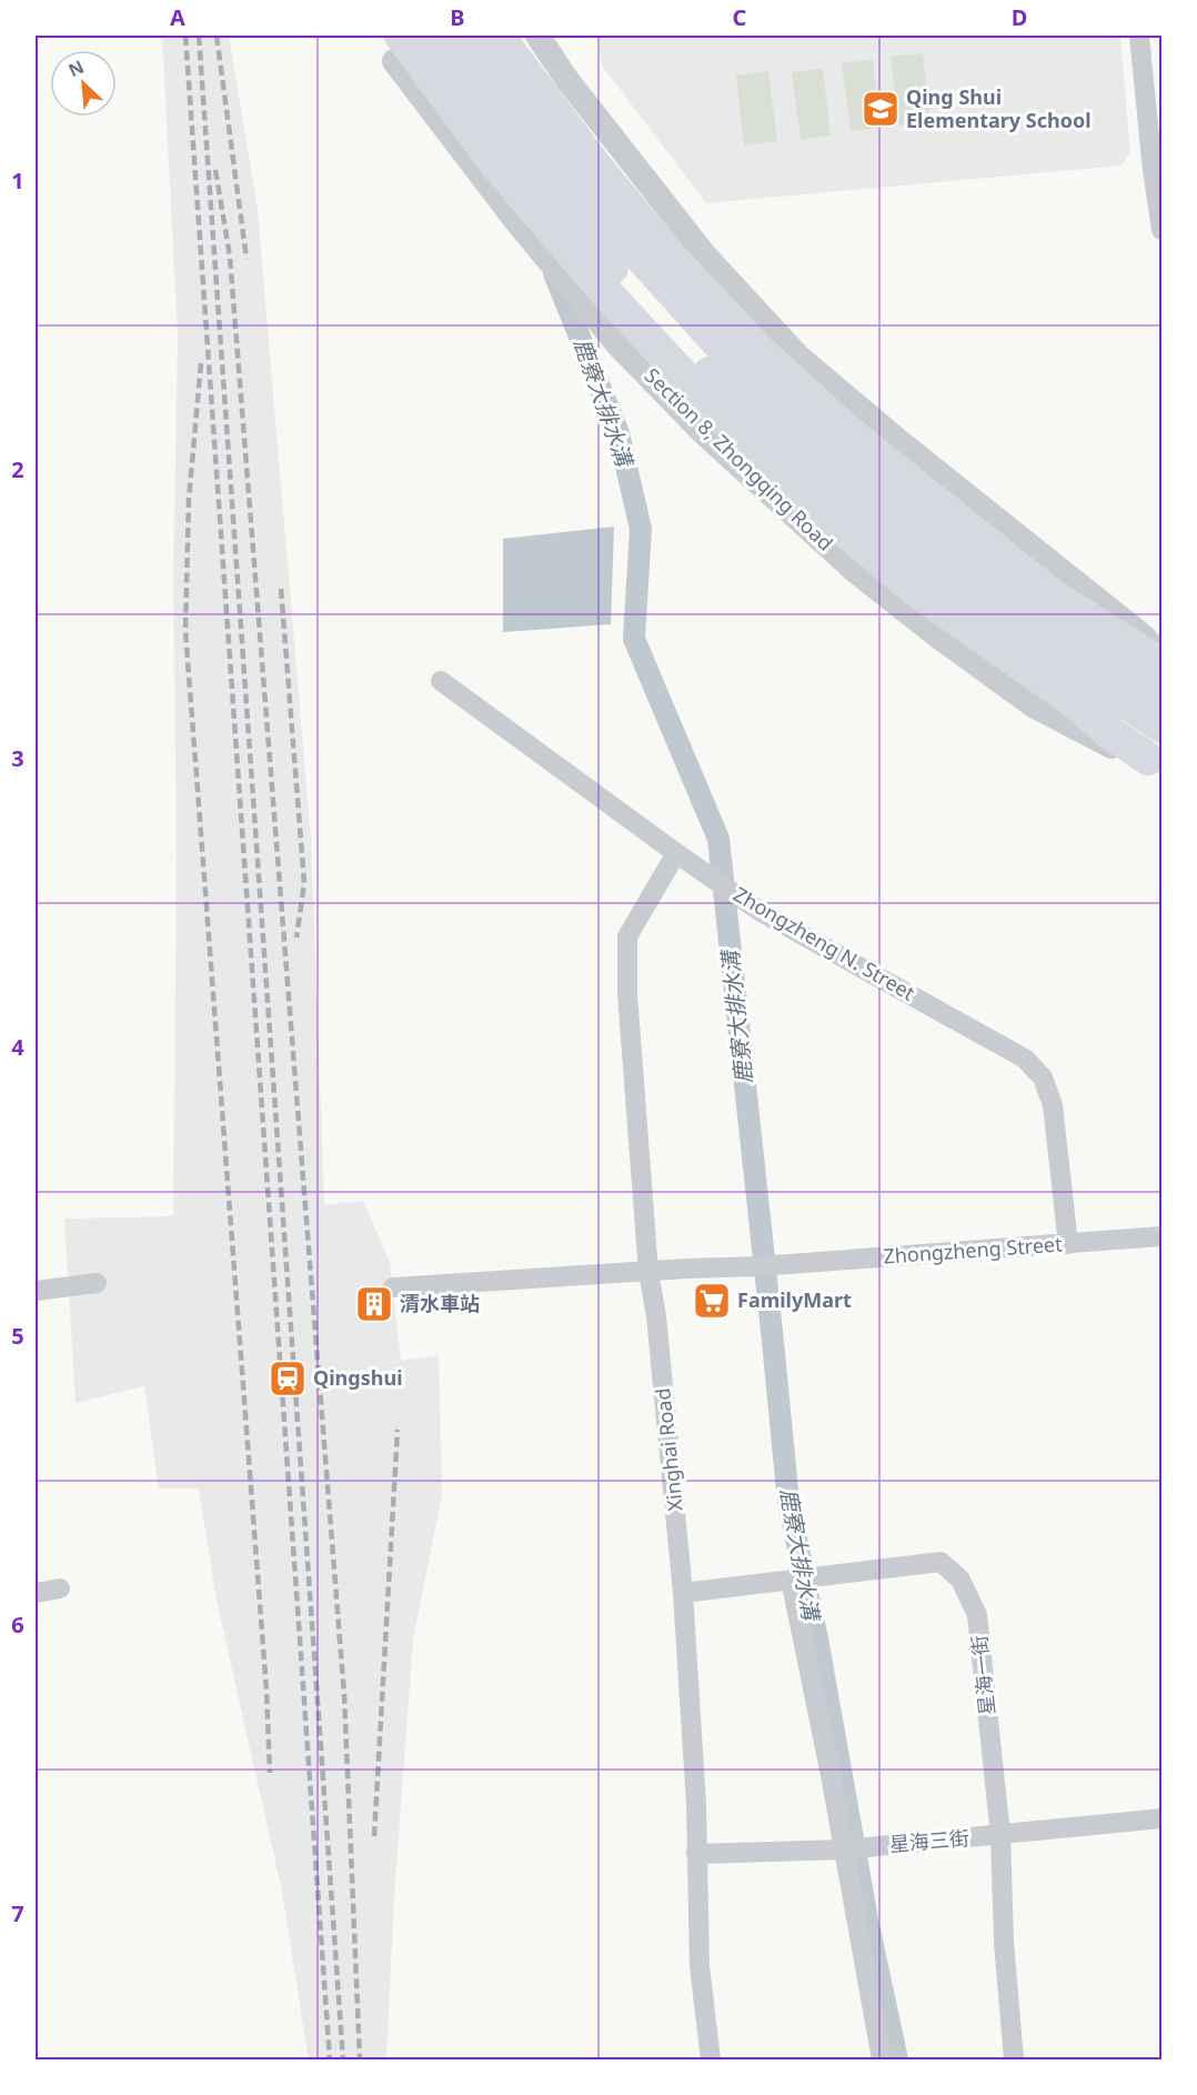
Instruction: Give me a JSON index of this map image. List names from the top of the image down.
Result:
{
  "streets": {
    "street": [
      "Zhongzheng N. Street",
      "Zhongzheng Street",
      "Xinghai Road",
      "星海一街",
      "星海三街"
    ]
  },
  "crossings": [
    ["Zhongzheng N. Street", "Zhongzheng Street"],
    ["Zhongzheng N. Street", "Xinghai Road"],
    ["Zhongzheng Street", "Xinghai Road"],
    ["Xinghai Road", "星海一街"],
    ["Xinghai Road", "星海三街"],
    ["星海一街", "星海三街"]
  ],
  "water": ["鹿寮大排水溝"],
  "places": {
    "school or university": ["Qing Shui Elementary School"],
    "supermarket": ["FamilyMart"],
    "building": ["清水車站"],
    "station": ["Qingshui"]
  },
  "north": "top left",
  "grid": {
    "columns": [
      "A",
      "B",
      "C",
      "D"
    ],
    "rows": [
      "1",
      "2",
      "3",
      "4",
      "5",
      "6",
      "7"
    ]
  }
}
